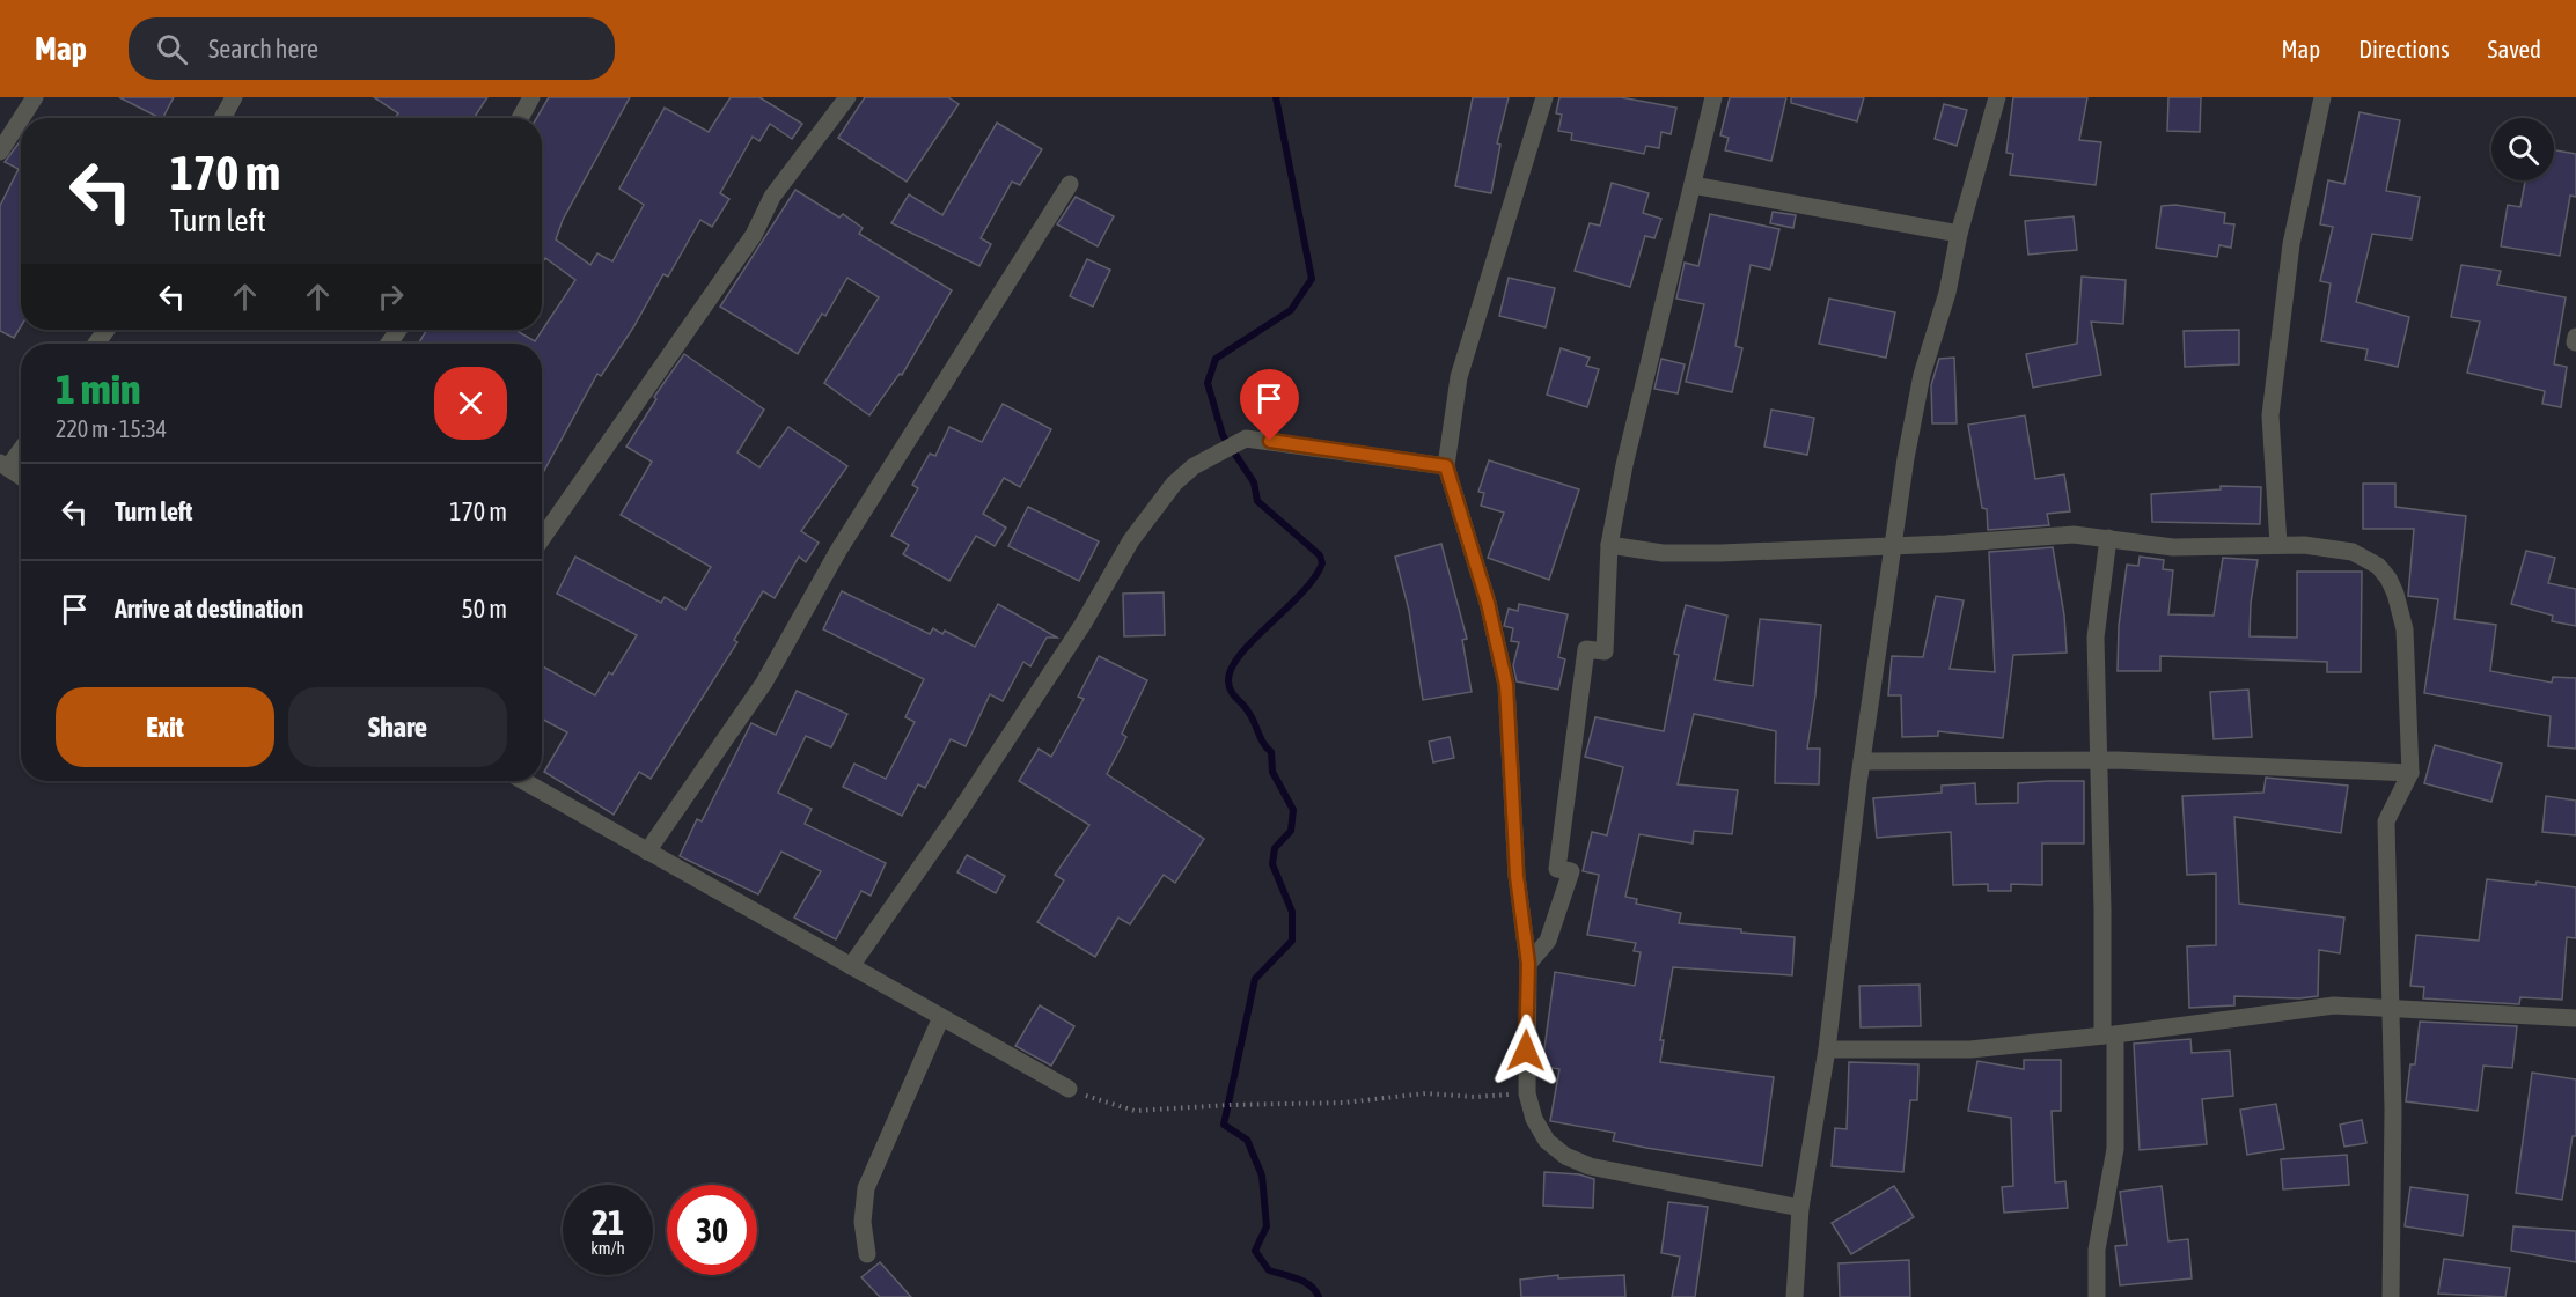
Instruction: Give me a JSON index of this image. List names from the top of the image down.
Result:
{
  "page": {
    "header": "Map",
    "search": "Search here",
    "nav": ["Map", "Directions", "Saved"],
    "turn": ["170 m", "Turn left"],
    "heading": ["1 min", "220 m · 15:34"],
    "list": [
      {
        "name": "Turn left",
        "value": "170 m"
      },
      {
        "name": "Arrive at destination",
        "value": "50 m"
      }
    ],
    "buttons": ["Exit", "Share"],
    "speed": "21 km/h",
    "limit": "30"
  }
}
